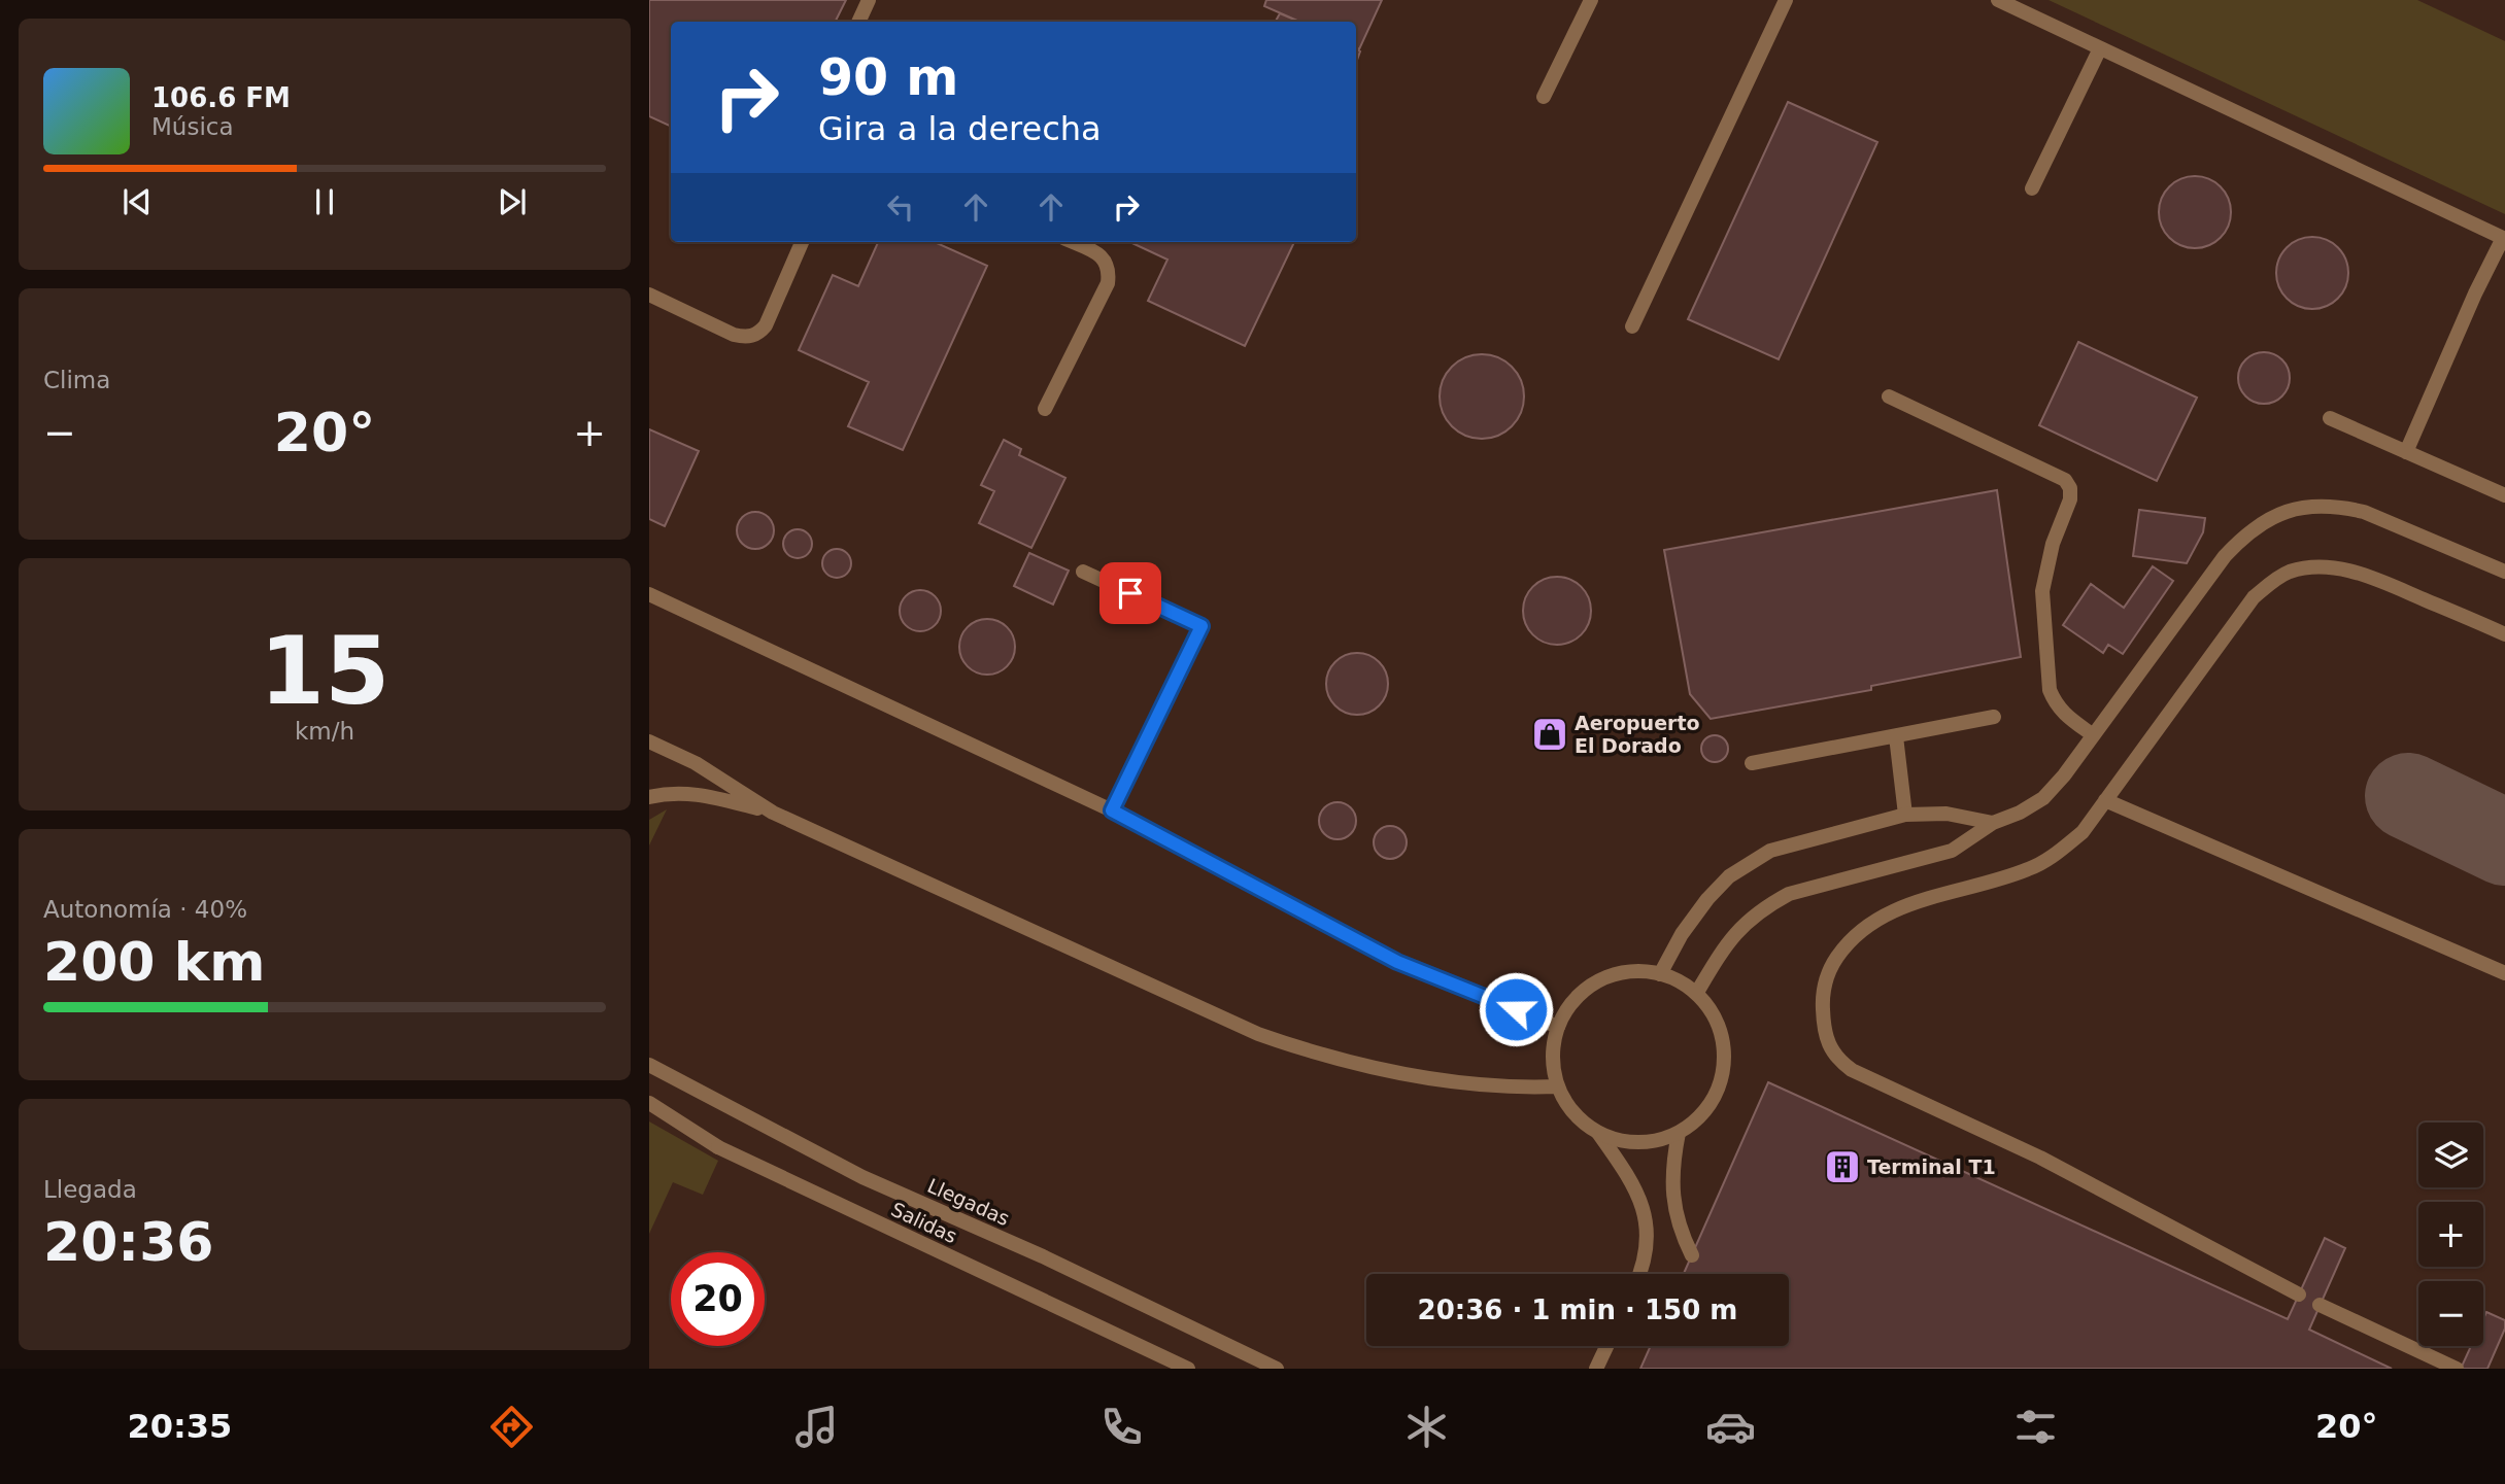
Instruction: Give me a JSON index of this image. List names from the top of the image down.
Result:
{
  "streets": {
    "street": ["Llegadas", "Salidas"]
  },
  "places": {
    "shop": ["Aeropuerto El Dorado"],
    "building": ["Terminal T1"]
  },
  "page": {
    "turn": ["90 m", "Gira a la derecha"],
    "song": ["106.6 FM", "Música"],
    "tile": [
      "Clima",
      ["15", "km/h"],
      ["Autonomía · 40%", "200 km"],
      ["Llegada", "20:36"]
    ],
    "heat": ["−", "20°", "+"],
    "map_buttons": ["+", "−"],
    "limit": "20",
    "trip": "20:36 · 1 min · 150 m",
    "tabs": ["20:35", "20°"]
  }
}
